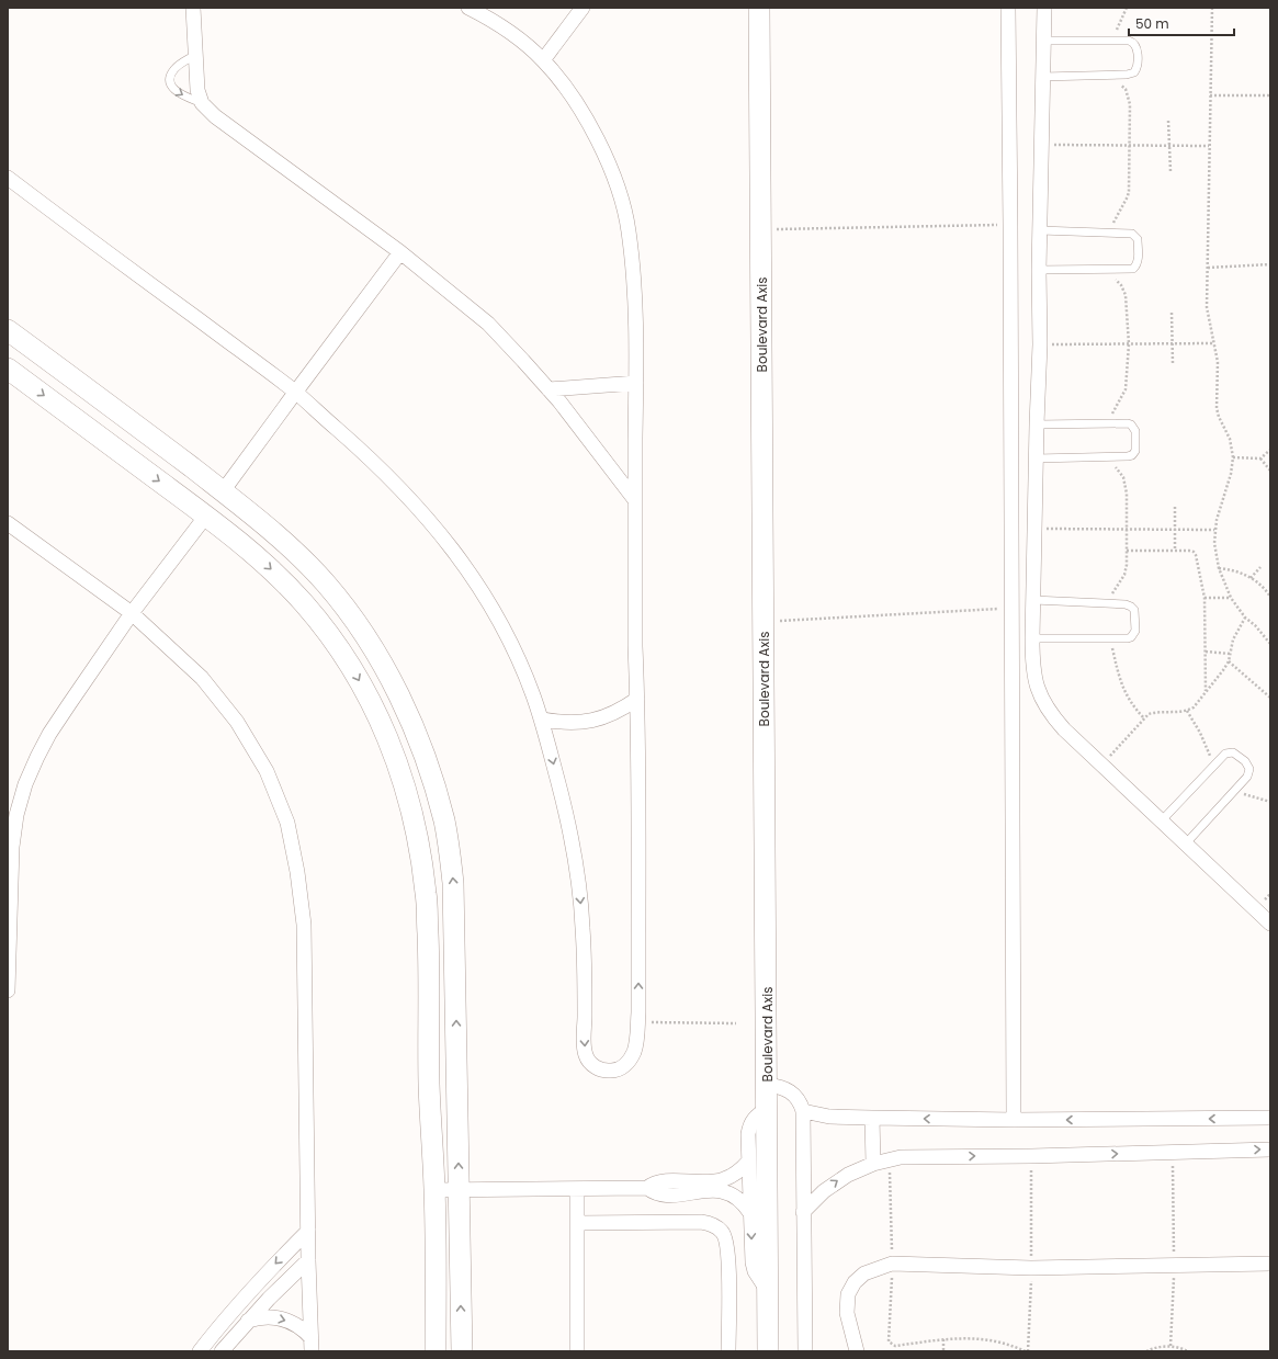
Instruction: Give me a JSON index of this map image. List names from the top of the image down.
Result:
{
  "streets": {
    "street": ["Boulevard Axis"]
  },
  "scale_bar": "50 m"
}
